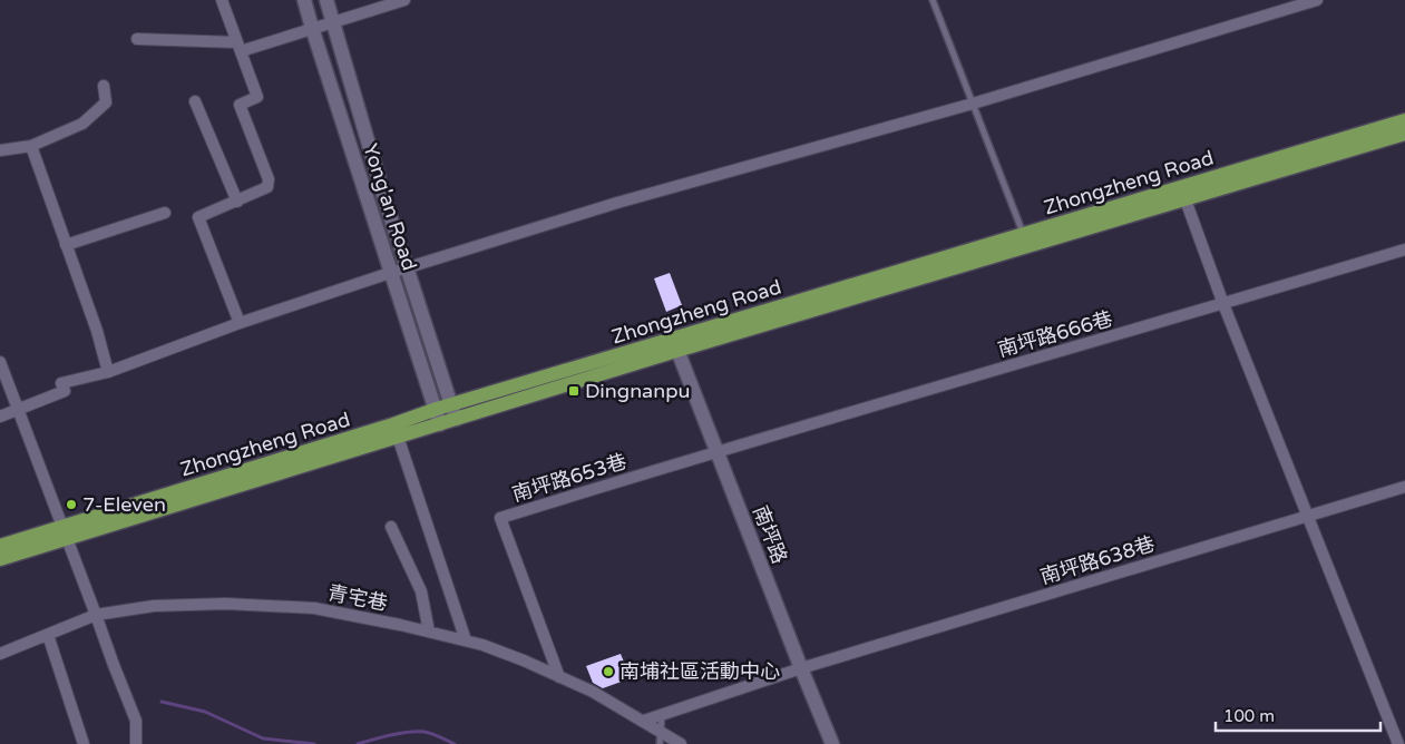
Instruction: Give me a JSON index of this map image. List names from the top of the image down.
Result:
{
  "streets": {
    "main road": ["Zhongzheng Road"],
    "street": [
      "Yong'an Road",
      "南坪路666巷",
      "南坪路653巷",
      "南坪路",
      "南坪路638巷",
      "青宅巷"
    ]
  },
  "crossings": [
    ["Zhongzheng Road", "Yong'an Road"],
    ["Zhongzheng Road", "南坪路"],
    ["南坪路666巷", "南坪路653巷"],
    ["南坪路666巷", "南坪路"],
    ["南坪路653巷", "南坪路"],
    ["南坪路653巷", "青宅巷"],
    ["南坪路", "南坪路638巷"],
    ["南坪路638巷", "青宅巷"]
  ],
  "places": {
    "transit": ["Dingnanpu"],
    "other": ["7-Eleven", "南埔社區活動中心"]
  },
  "scale_bar": "100 m"
}
